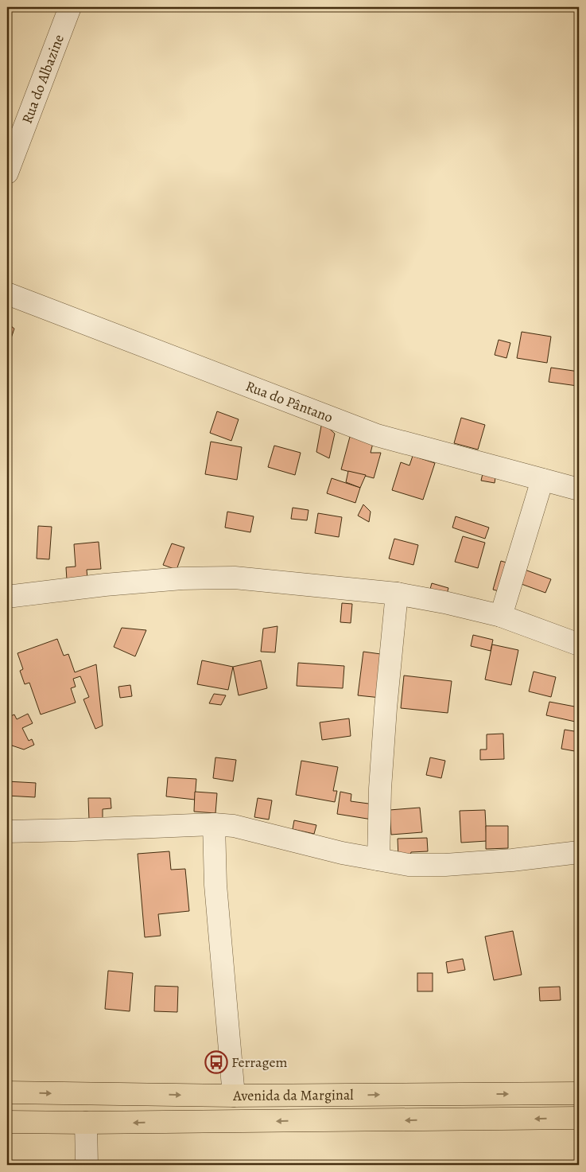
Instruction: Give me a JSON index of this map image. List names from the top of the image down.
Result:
{
  "streets": {
    "main road": ["Avenida da Marginal"],
    "street": ["Rua do Albazine", "Rua do Pântano"]
  },
  "places": {
    "bus stop": ["Ferragem"]
  }
}
